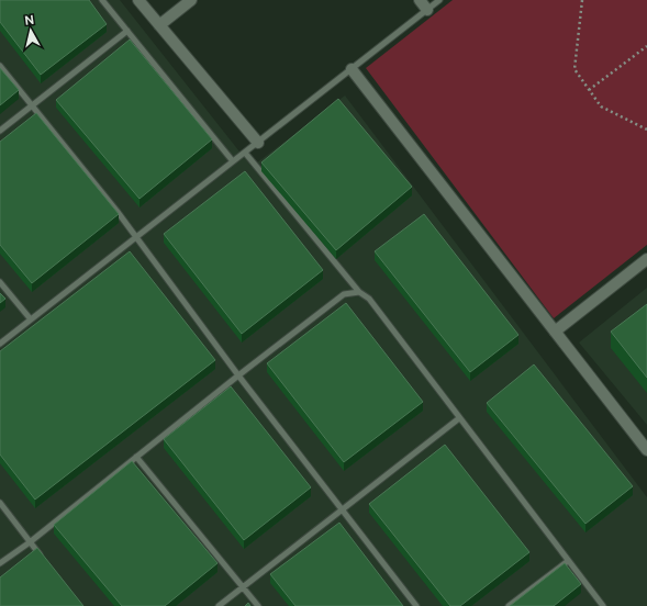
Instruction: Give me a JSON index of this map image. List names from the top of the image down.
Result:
{
  "north": "top"
}
